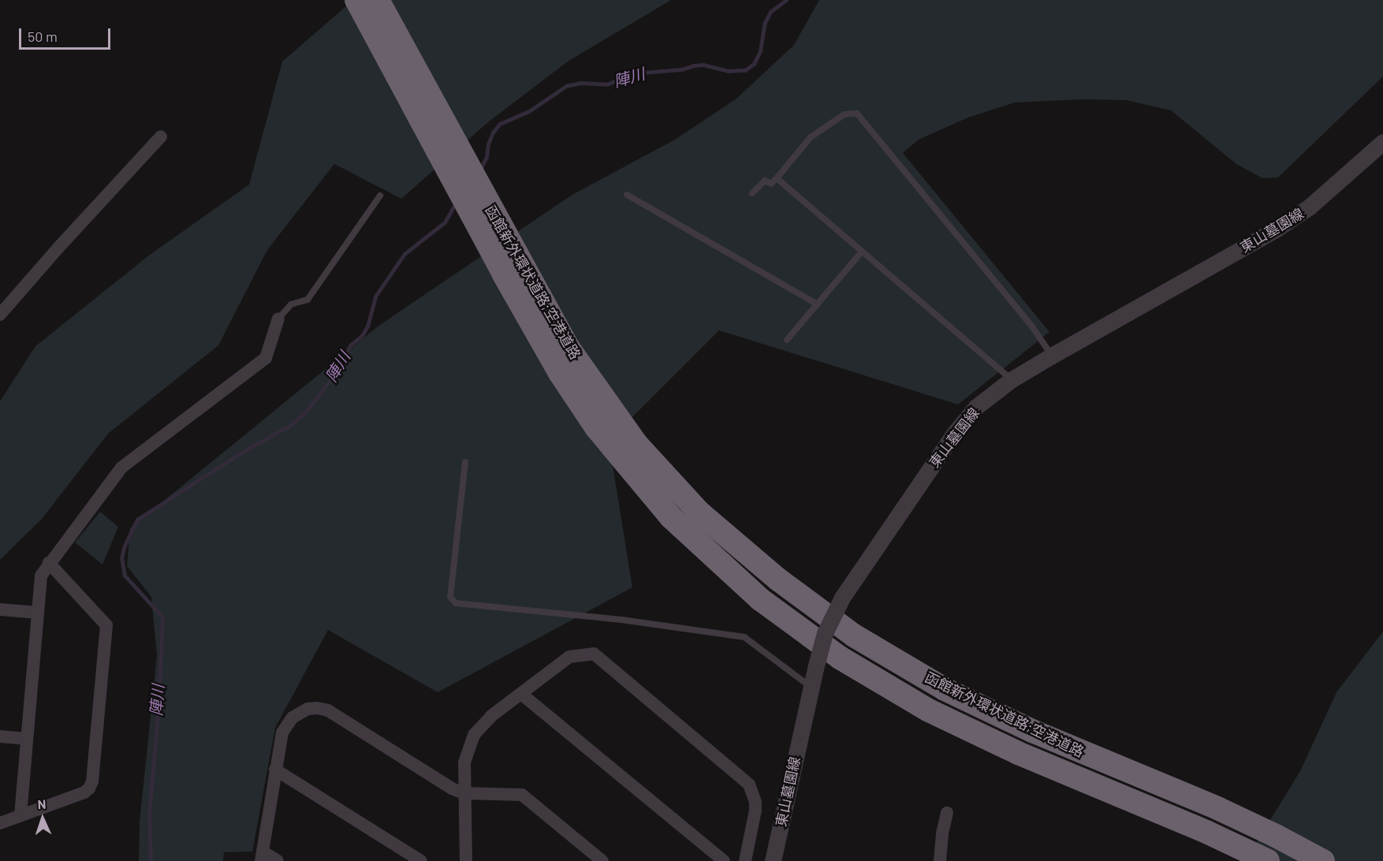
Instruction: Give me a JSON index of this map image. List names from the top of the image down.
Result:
{
  "streets": {
    "highway": ["函館新外環状道路;空港道路"],
    "street": ["東山墓園線"]
  },
  "water": ["陣川"],
  "scale_bar": "50 m",
  "north": "top"
}
